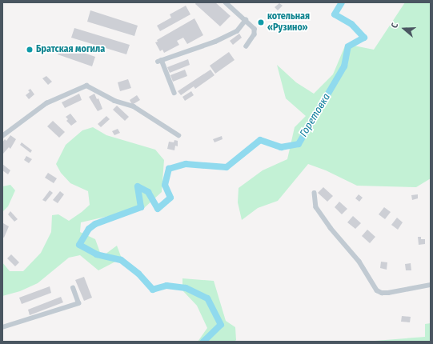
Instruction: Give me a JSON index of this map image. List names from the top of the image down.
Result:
{
  "water": ["Горетовка"],
  "places": ["котельная «Рузино»", "Братская могила"],
  "north": "left"
}
